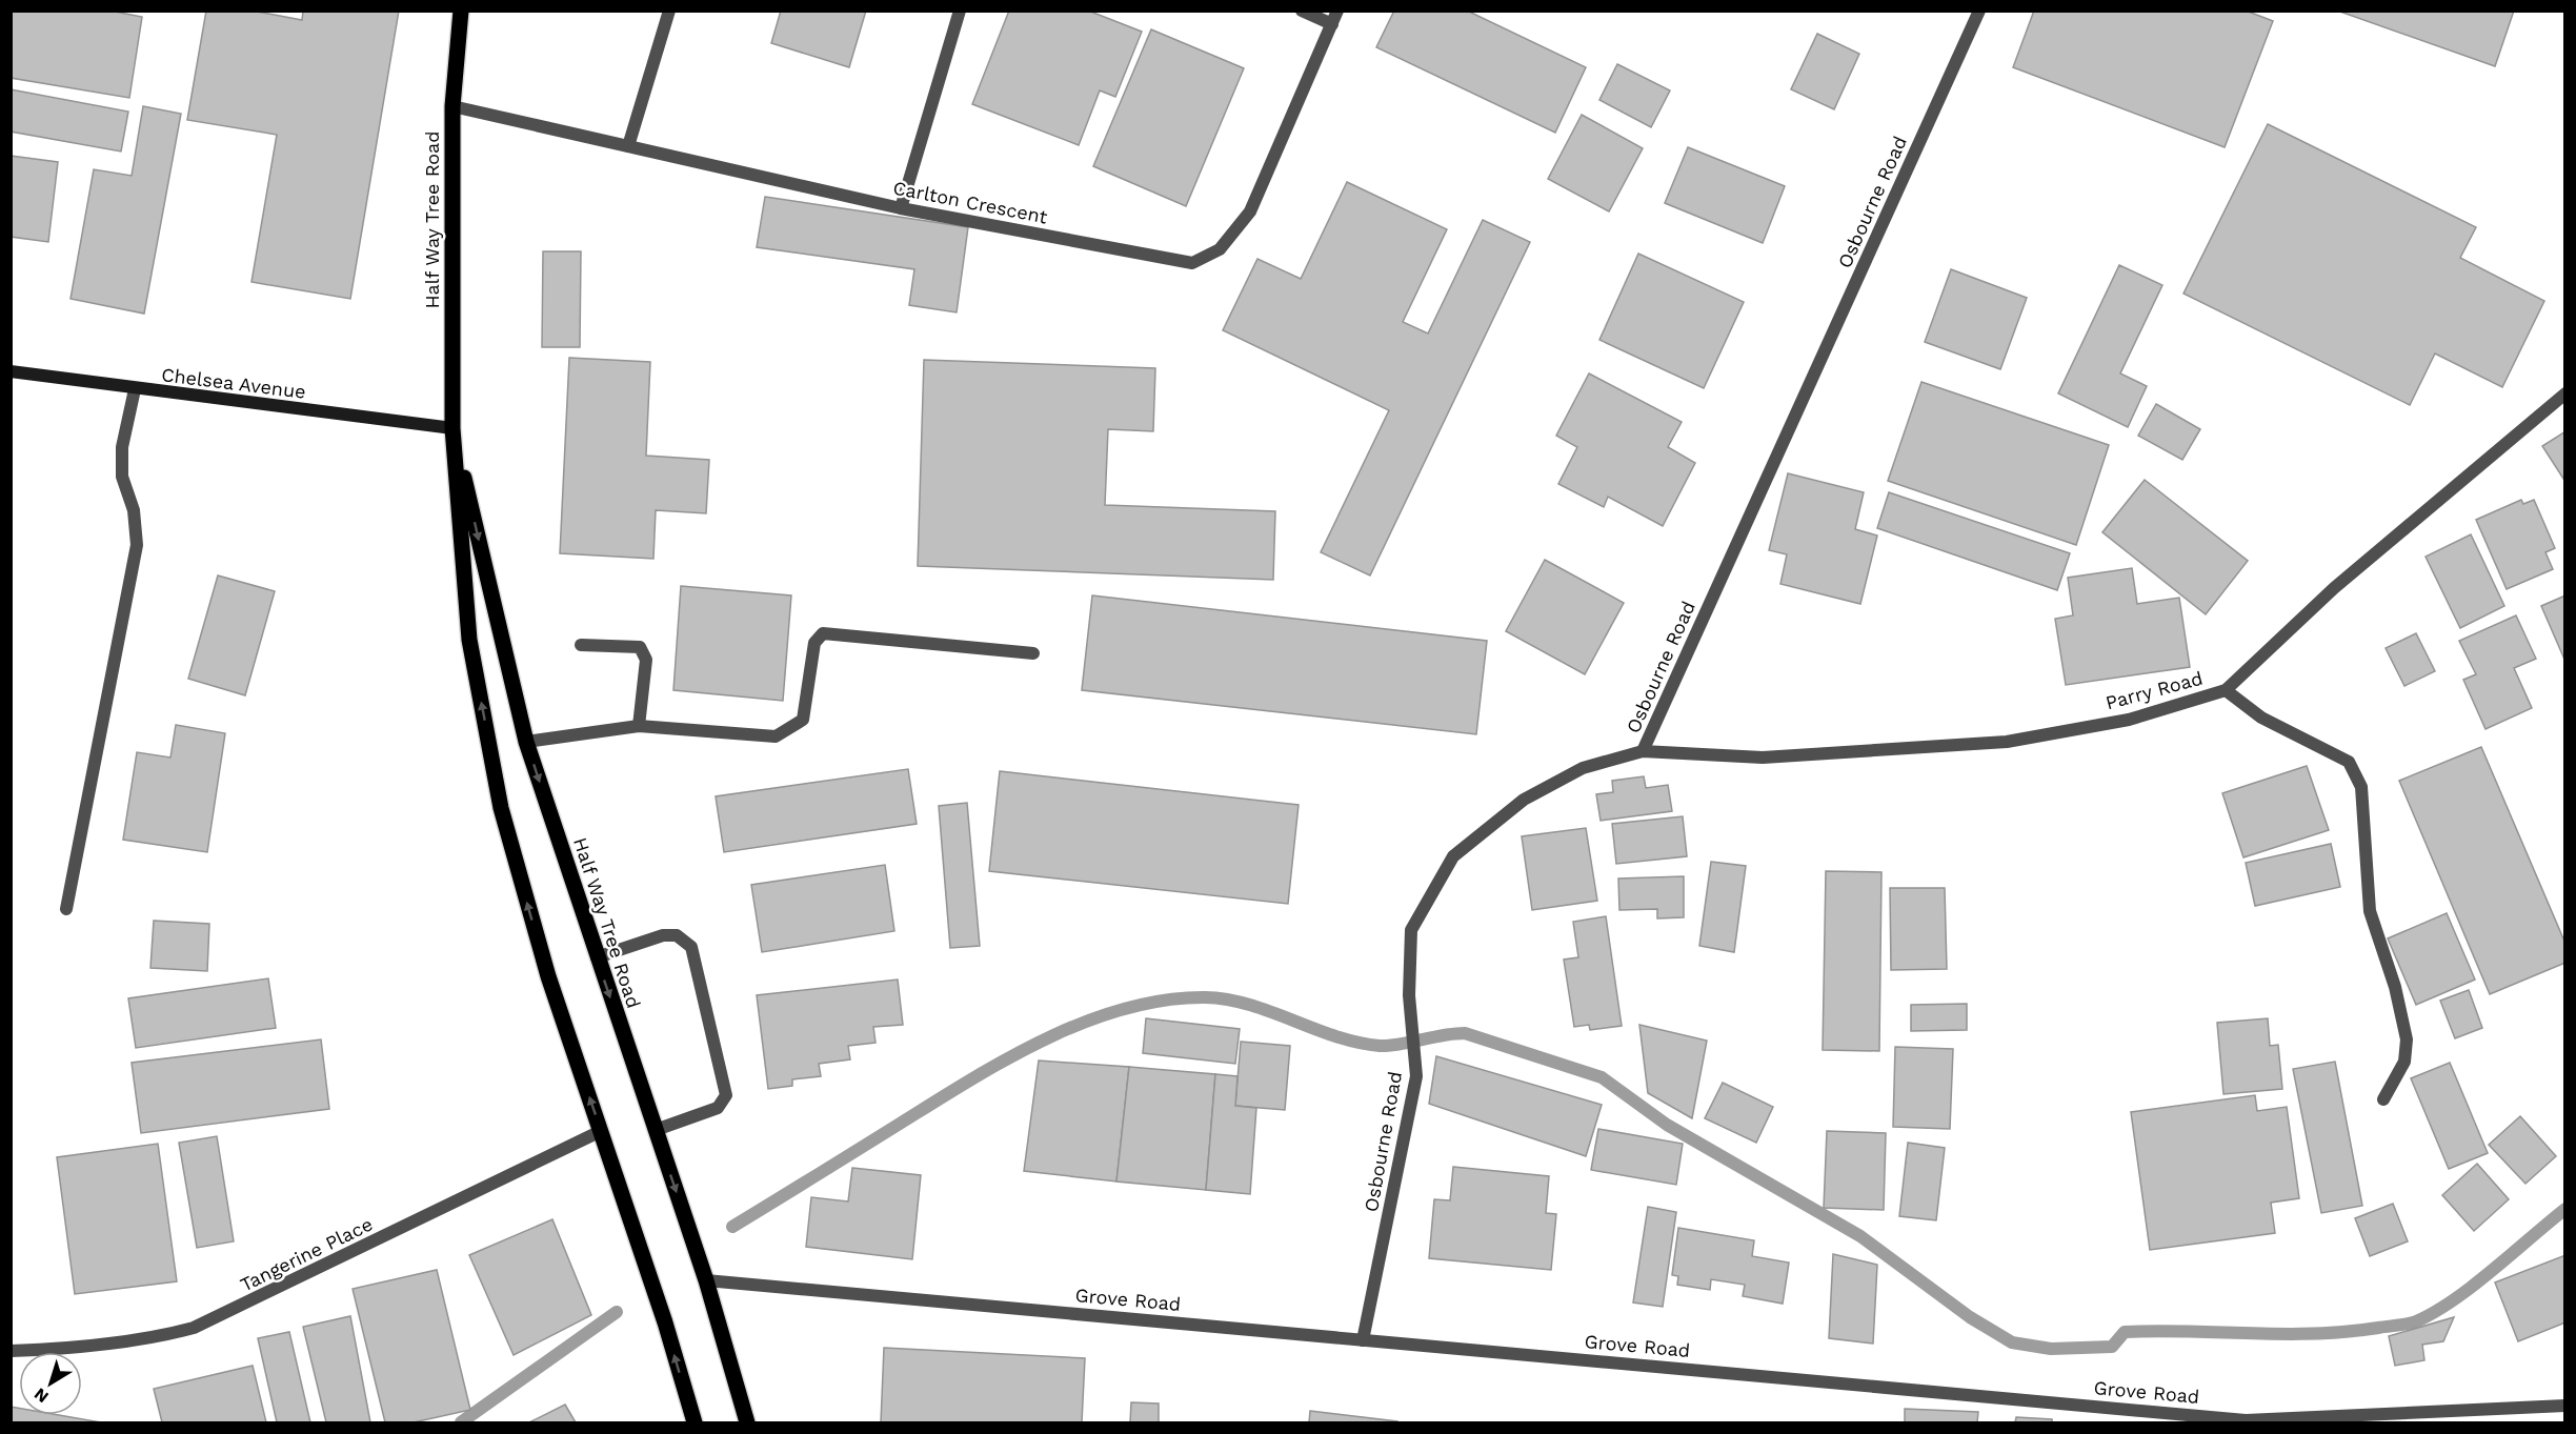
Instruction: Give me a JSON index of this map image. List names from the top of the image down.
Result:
{
  "streets": {
    "main road": ["Half Way Tree Road"],
    "street": [
      "Carlton Crescent",
      "Osbourne Road",
      "Chelsea Avenue",
      "Parry Road",
      "Tangerine Place",
      "Grove Road"
    ]
  },
  "crossings": [
    ["Carlton Crescent", "Half Way Tree Road"],
    ["Osbourne Road", "Parry Road"],
    ["Osbourne Road", "Grove Road"],
    ["Half Way Tree Road", "Chelsea Avenue"],
    ["Half Way Tree Road", "Tangerine Place"],
    ["Half Way Tree Road", "Grove Road"]
  ],
  "north": "bottom left"
}
